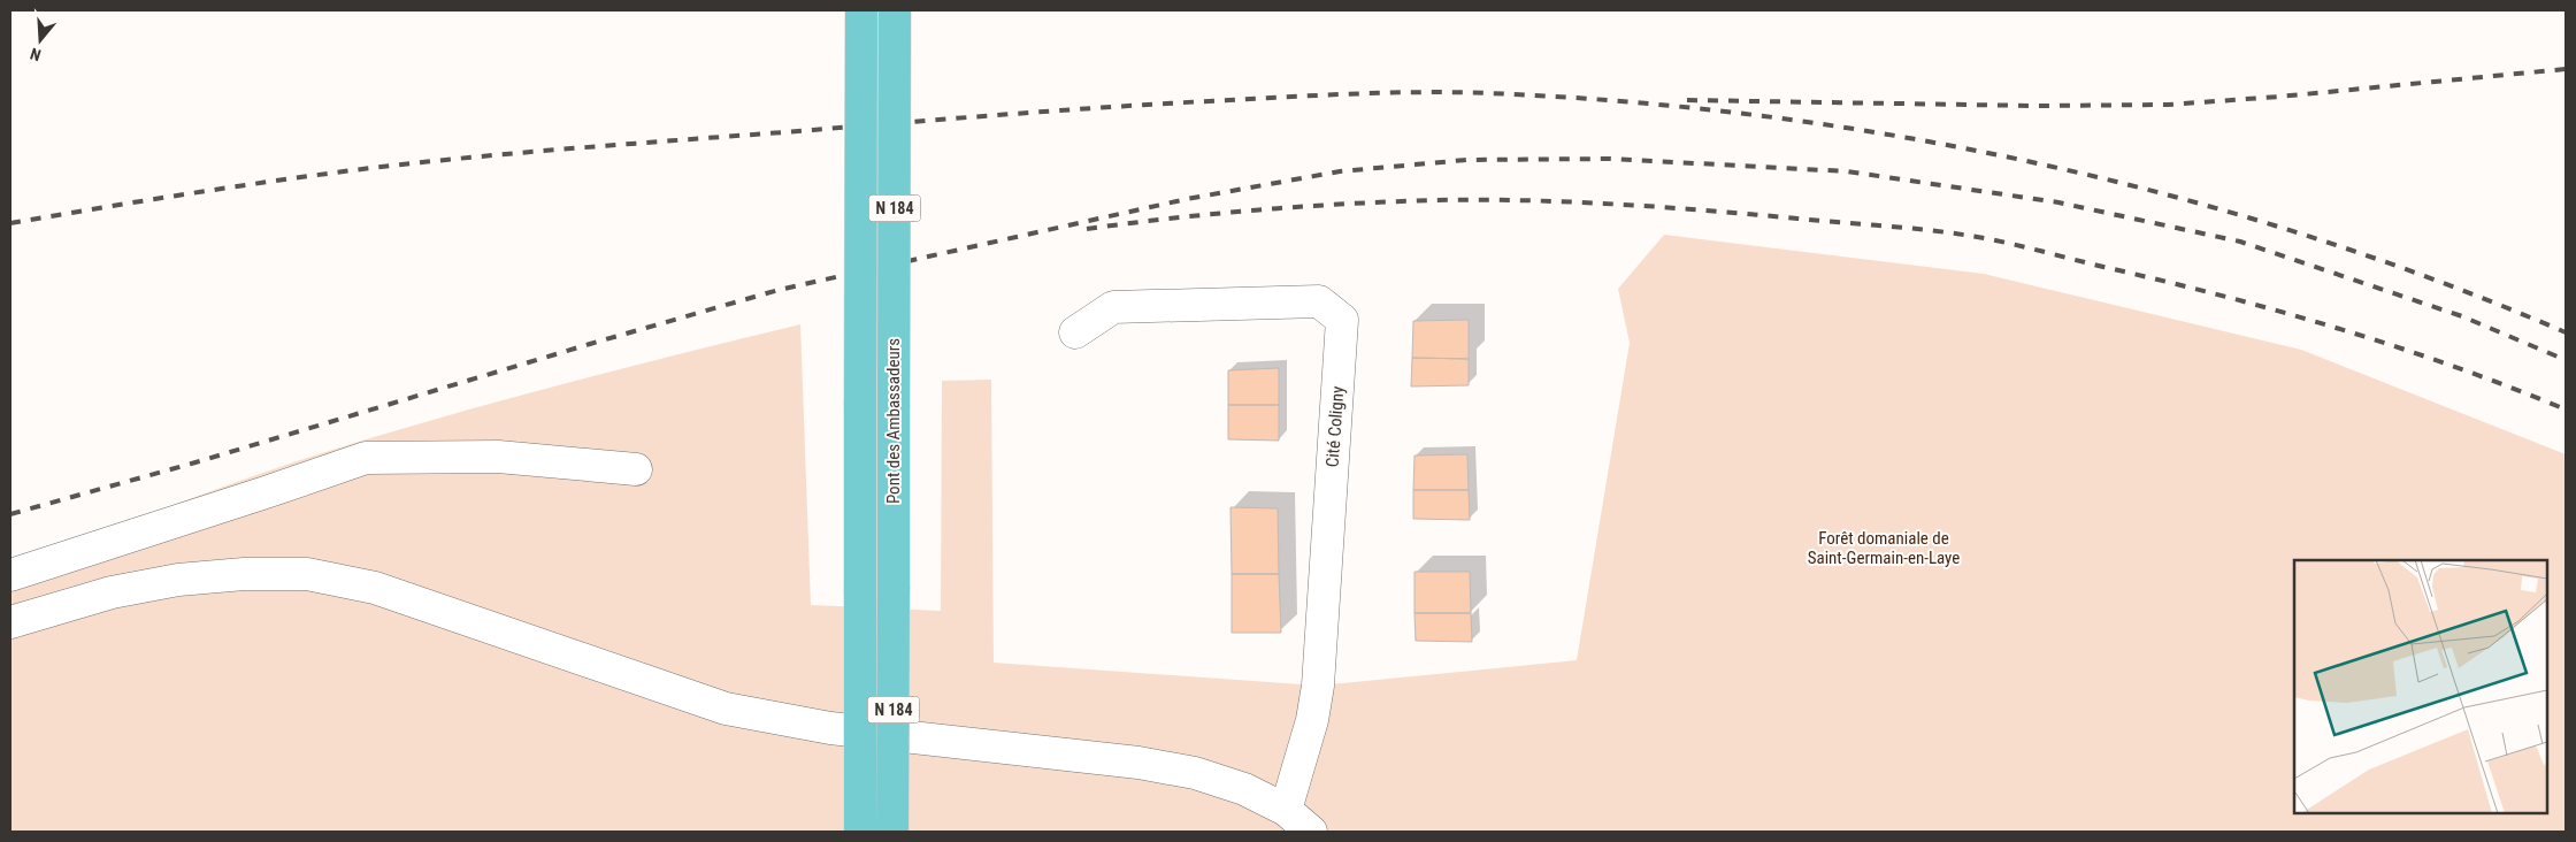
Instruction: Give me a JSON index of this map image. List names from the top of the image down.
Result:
{
  "streets": {
    "main road": ["N 184", "Pont des Ambassadeurs"],
    "street": ["Cité Coligny"]
  },
  "parks": ["Forêt domaniale de Saint-Germain-en-Laye"],
  "north": "bottom"
}
